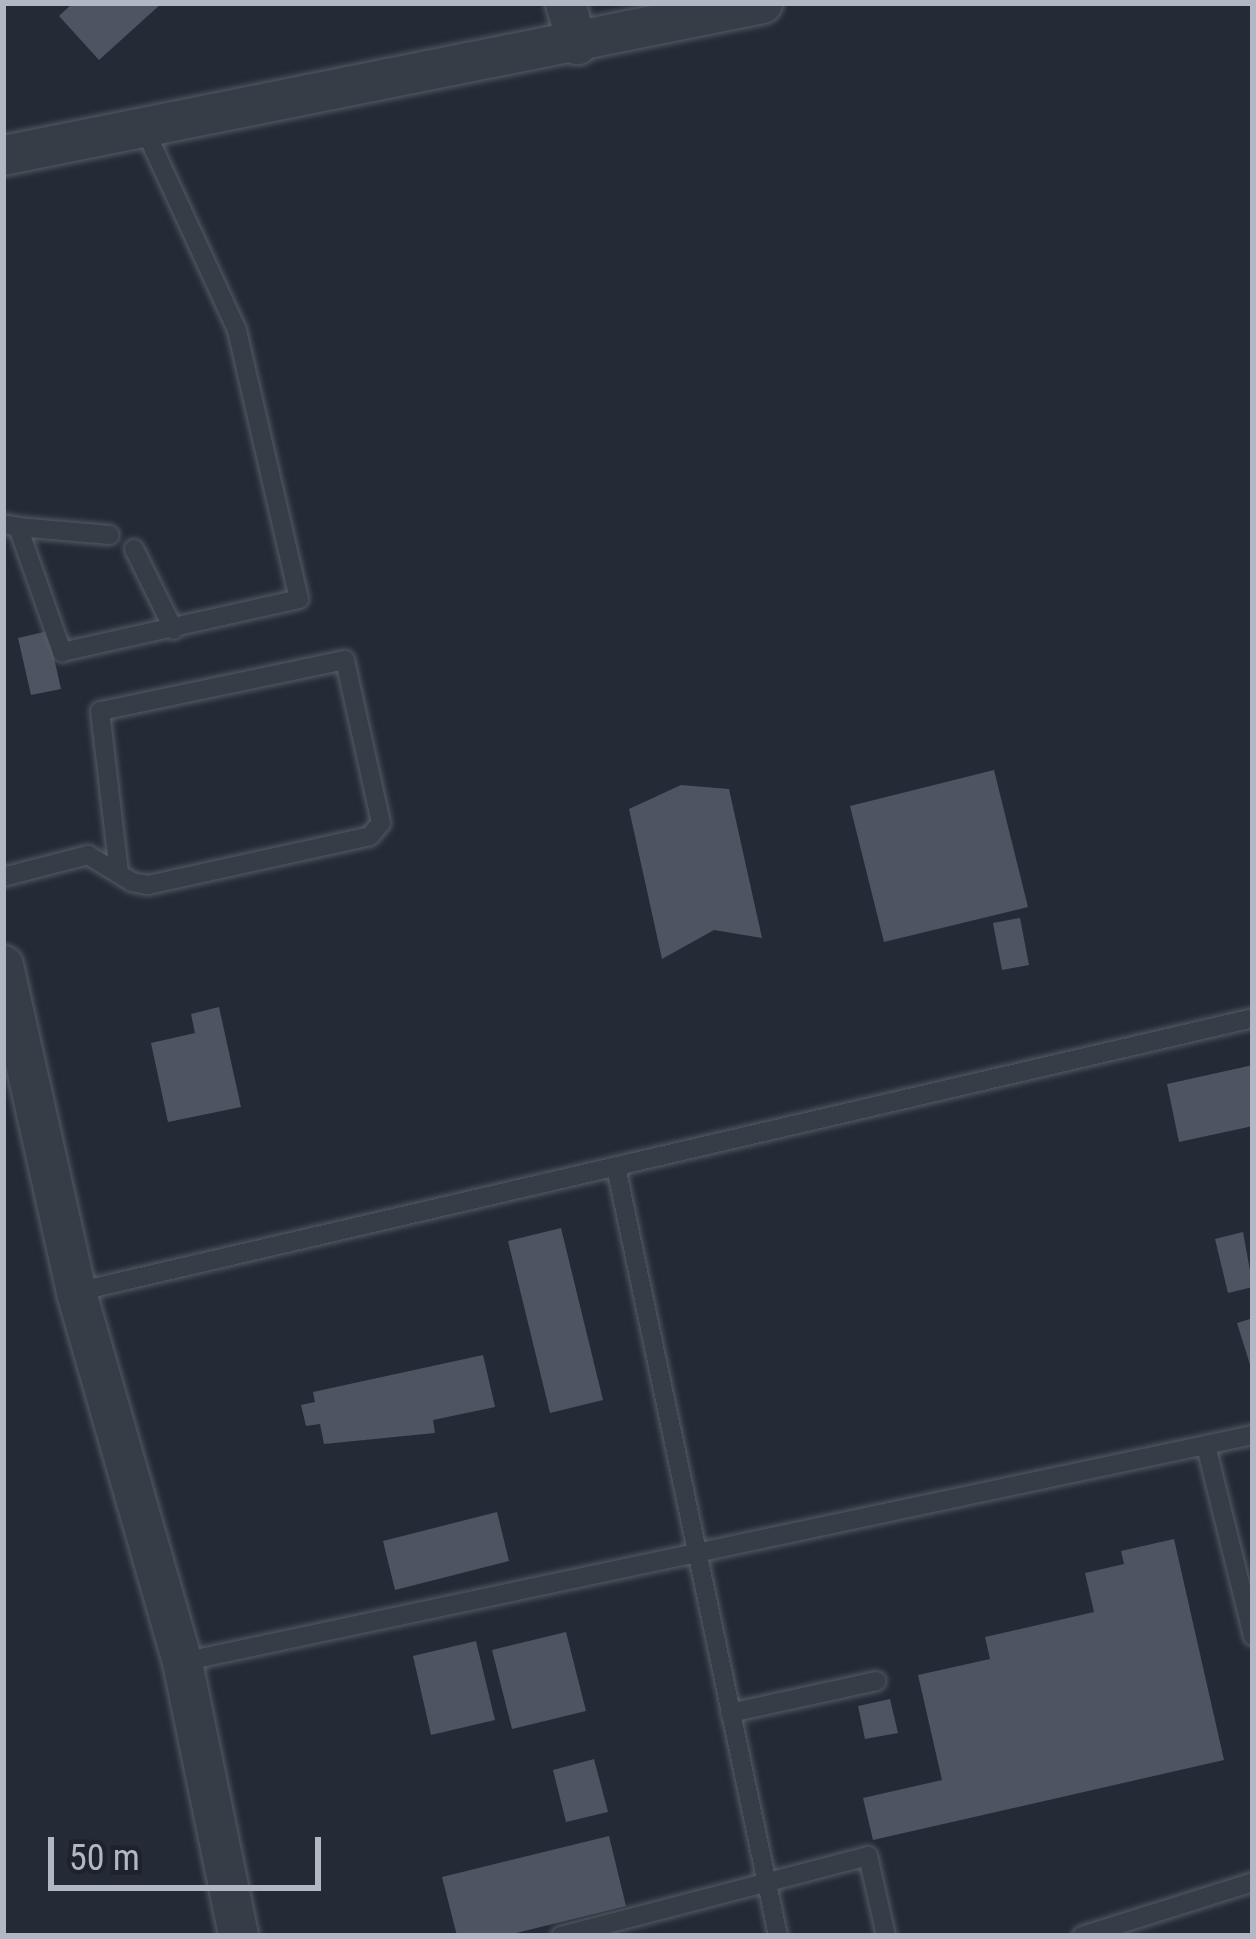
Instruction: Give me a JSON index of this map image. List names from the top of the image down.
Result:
{
  "scale_bar": "50 m"
}
